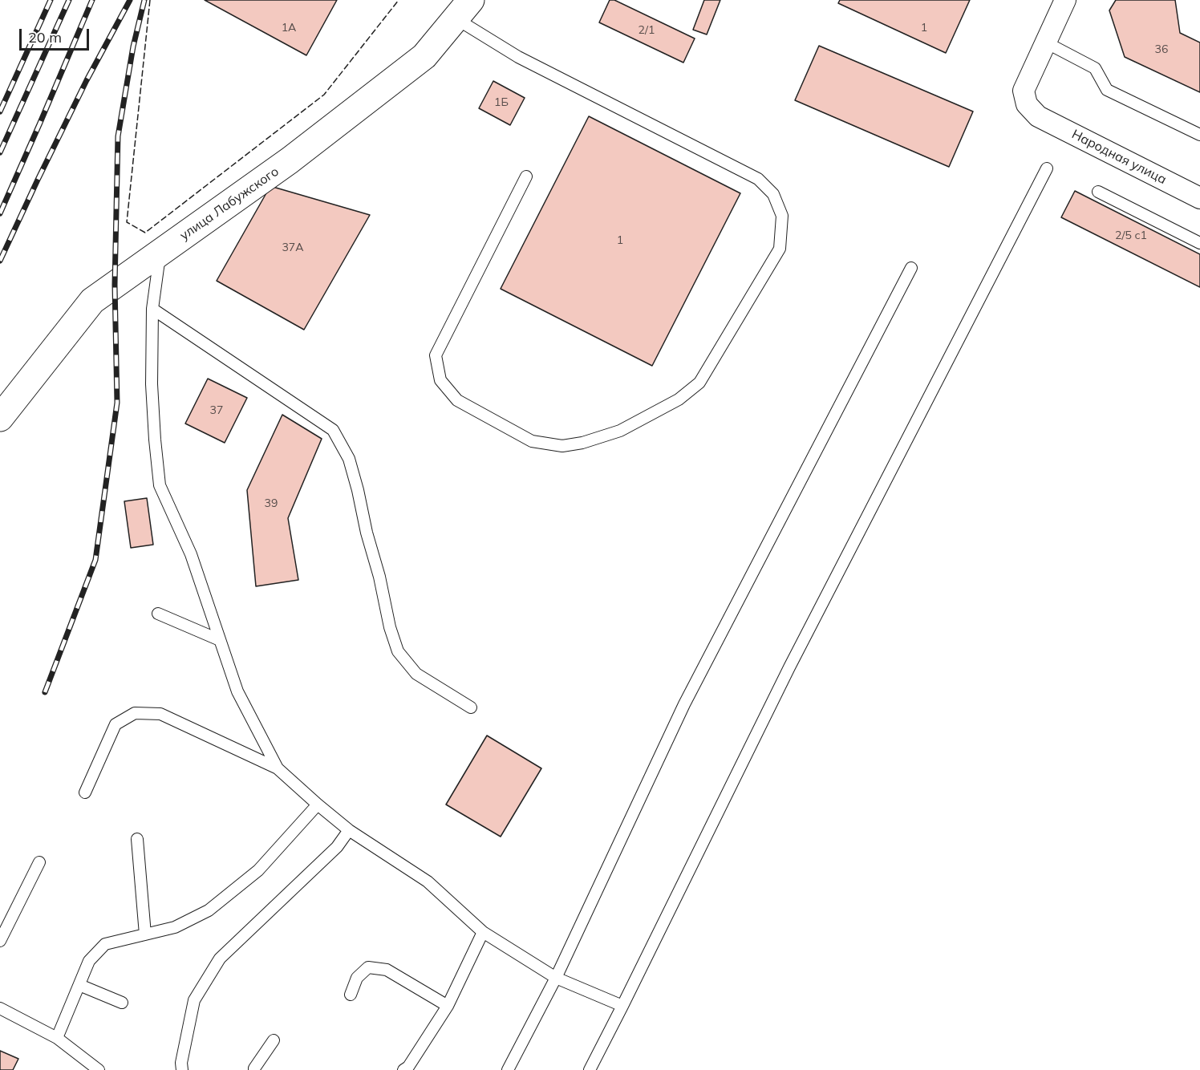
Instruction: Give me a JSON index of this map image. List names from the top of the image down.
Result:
{
  "streets": {
    "street": ["Народная улица", "улица Лабужского"]
  },
  "house_numbers": [
    "1А",
    "1",
    "2/1",
    "36",
    "1Б",
    "2/5 с1",
    "1",
    "37А",
    "37",
    "39"
  ],
  "scale_bar": "20 m"
}
